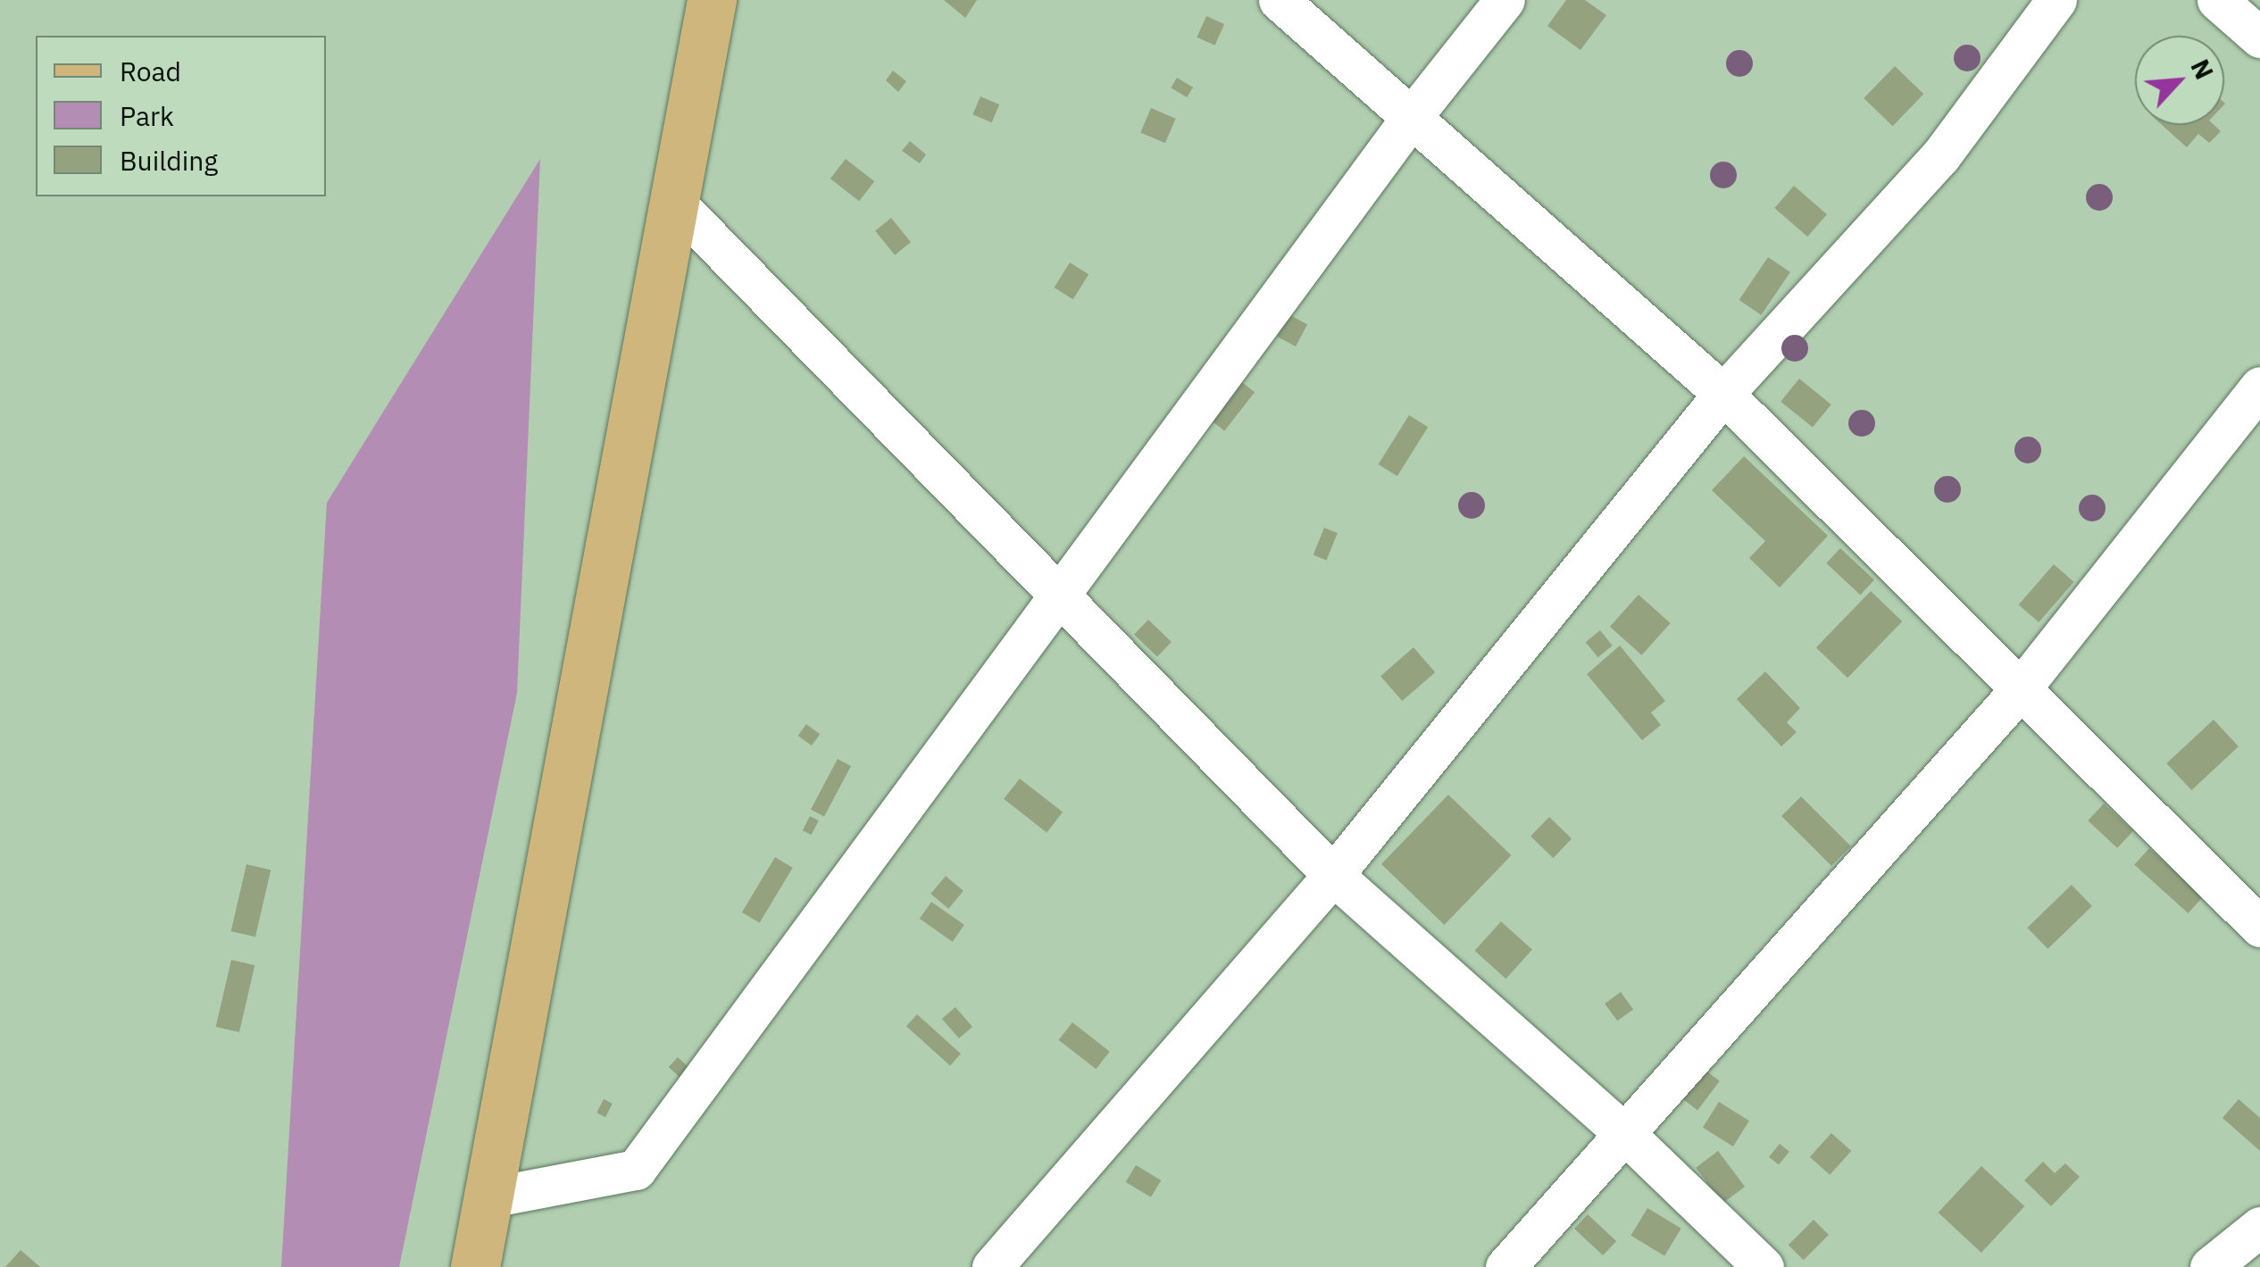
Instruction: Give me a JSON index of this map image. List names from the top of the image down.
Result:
{
  "legend": ["Road", "Park", "Building"],
  "north": "top right"
}
